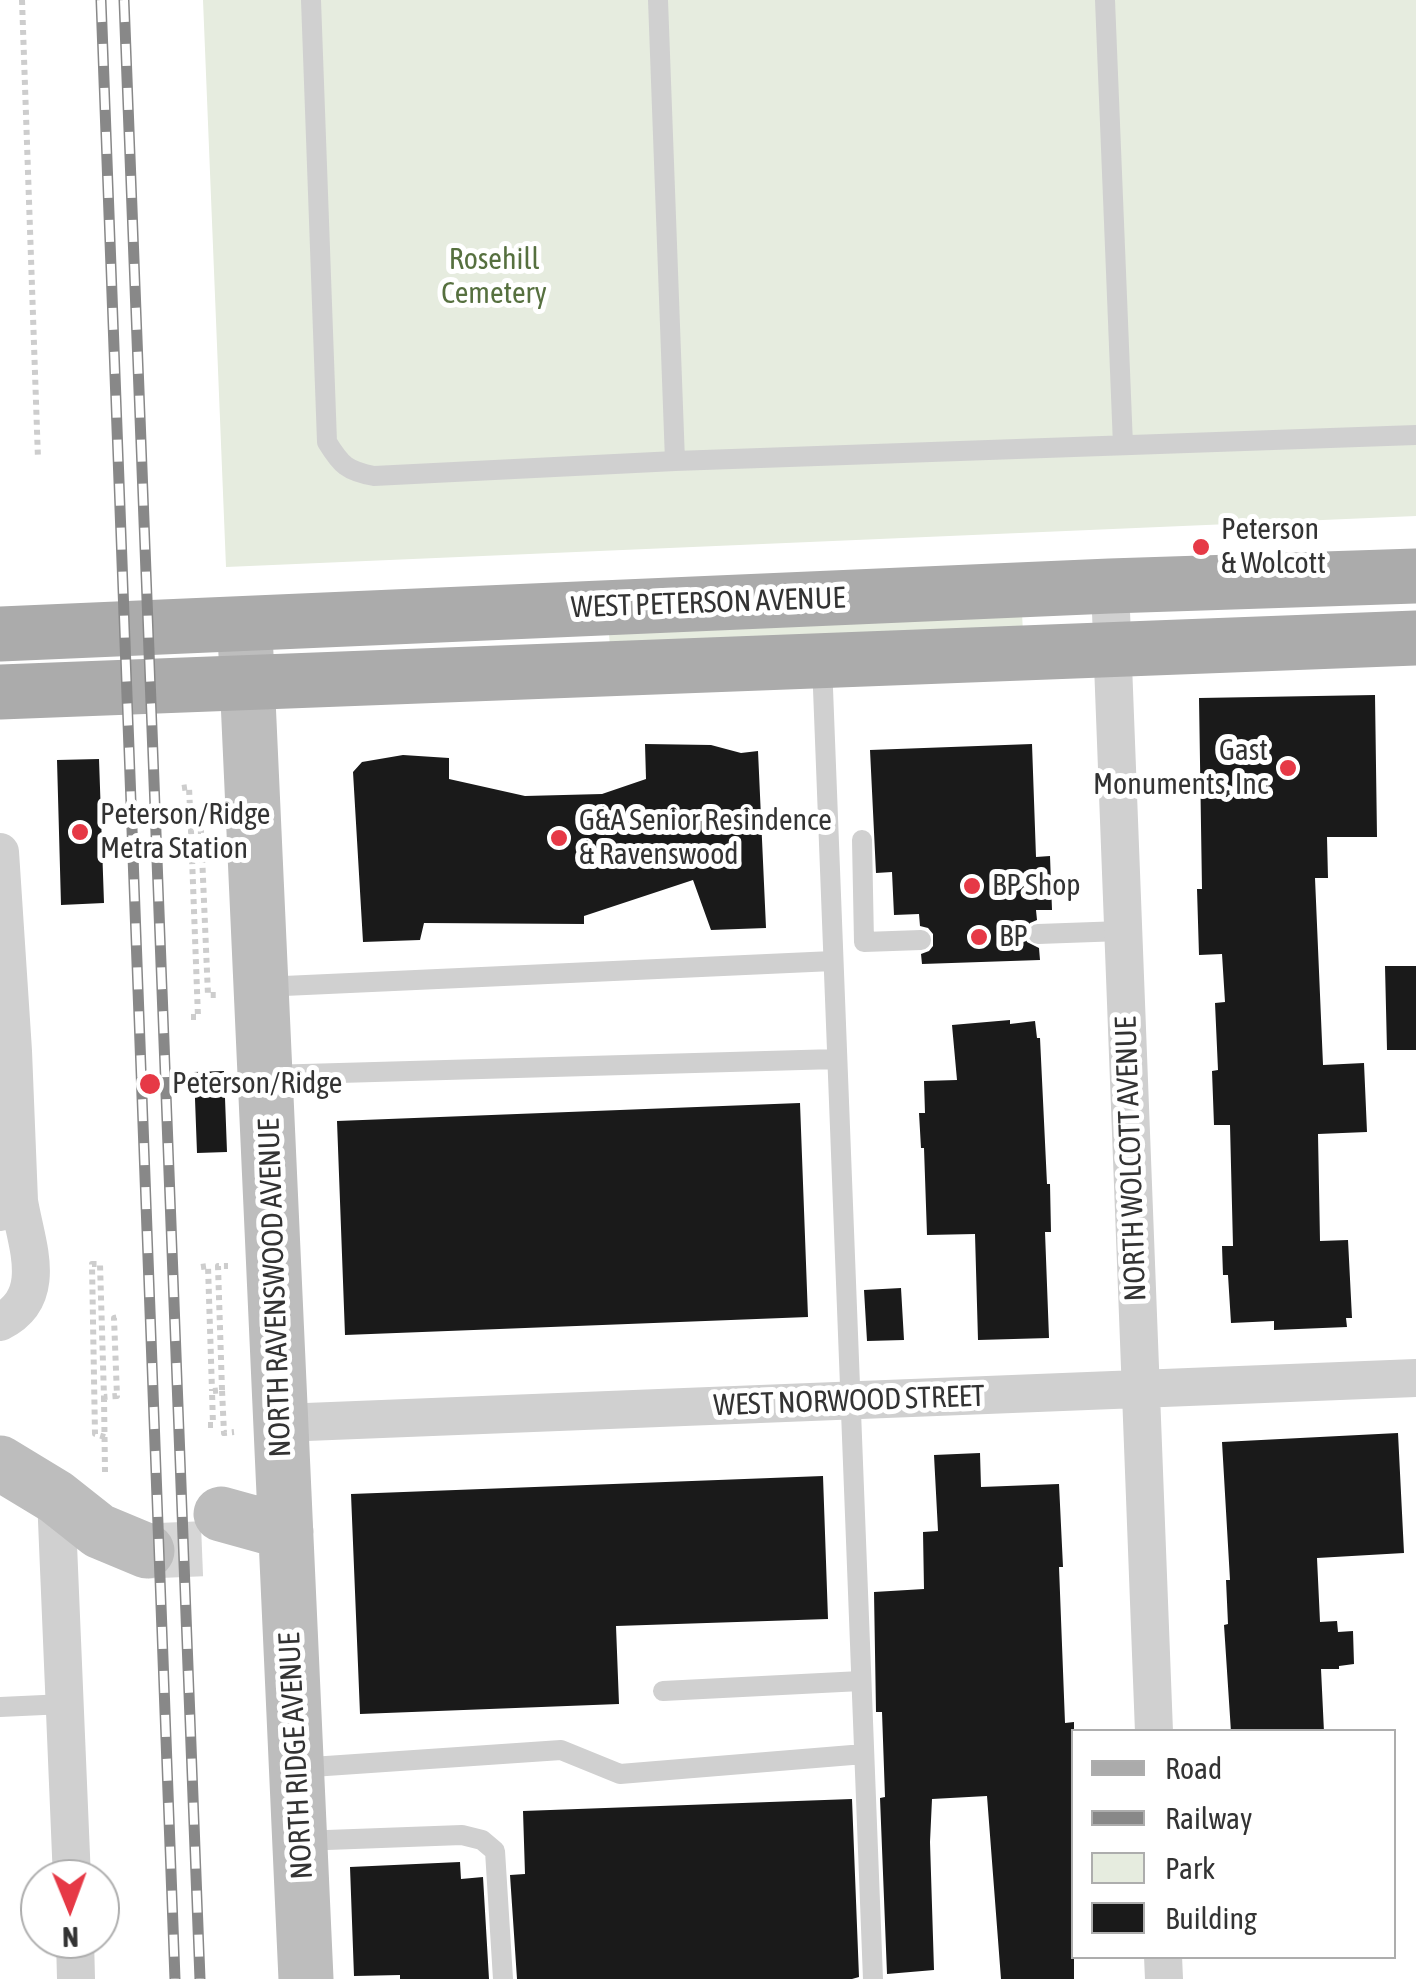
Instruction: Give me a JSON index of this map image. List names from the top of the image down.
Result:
{
  "streets": {
    "main road": ["WEST PETERSON AVENUE", "NORTH RAVENSWOOD AVENUE", "NORTH RIDGE AVENUE"],
    "street": ["NORTH WOLCOTT AVENUE", "WEST NORWOOD STREET"]
  },
  "crossings": [
    ["WEST PETERSON AVENUE", "NORTH WOLCOTT AVENUE"],
    ["WEST PETERSON AVENUE", "NORTH RAVENSWOOD AVENUE"],
    ["NORTH WOLCOTT AVENUE", "WEST NORWOOD STREET"],
    ["NORTH RAVENSWOOD AVENUE", "WEST NORWOOD STREET"],
    ["NORTH RAVENSWOOD AVENUE", "NORTH RIDGE AVENUE"]
  ],
  "parks": ["Rosehill Cemetery"],
  "places": [
    "Peterson & Wolcott",
    "Gast Monuments, Inc",
    "Peterson/Ridge Metra Station",
    "G&A Senior Resindence & Ravenswood",
    "BP Shop",
    "BP",
    "Peterson/Ridge"
  ],
  "legend": [
    "Road",
    "Railway",
    "Park",
    "Building"
  ],
  "north": "bottom"
}
